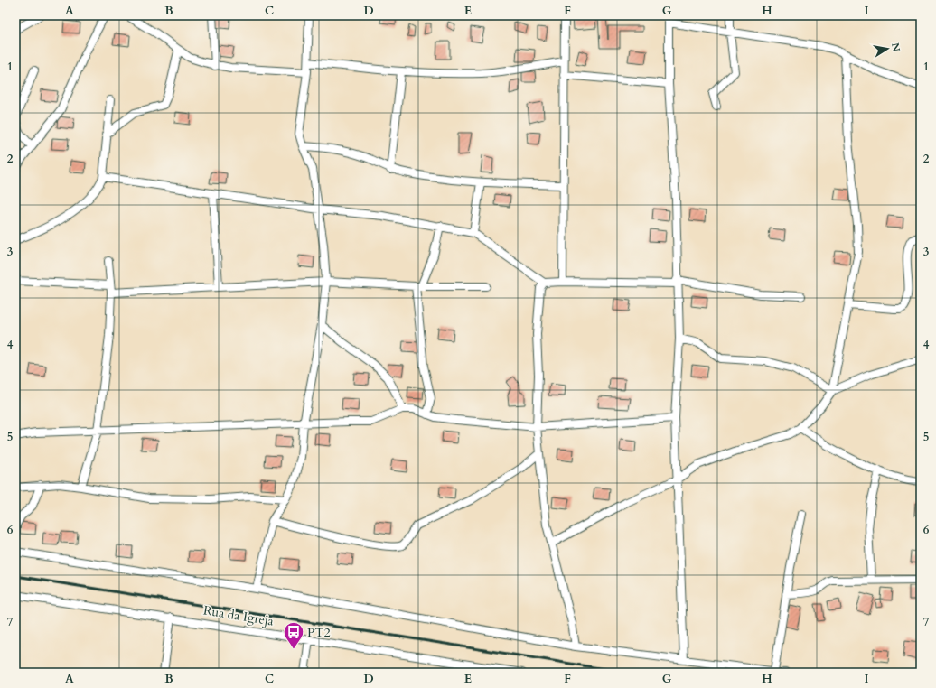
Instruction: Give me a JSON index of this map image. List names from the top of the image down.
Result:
{
  "streets": {
    "street": ["Rua da Igreja"]
  },
  "places": {
    "bus stop": ["PT2"]
  },
  "north": "right",
  "grid": {
    "columns": [
      "A",
      "B",
      "C",
      "D",
      "E",
      "F",
      "G",
      "H",
      "I"
    ],
    "rows": [
      "1",
      "2",
      "3",
      "4",
      "5",
      "6",
      "7"
    ]
  }
}
